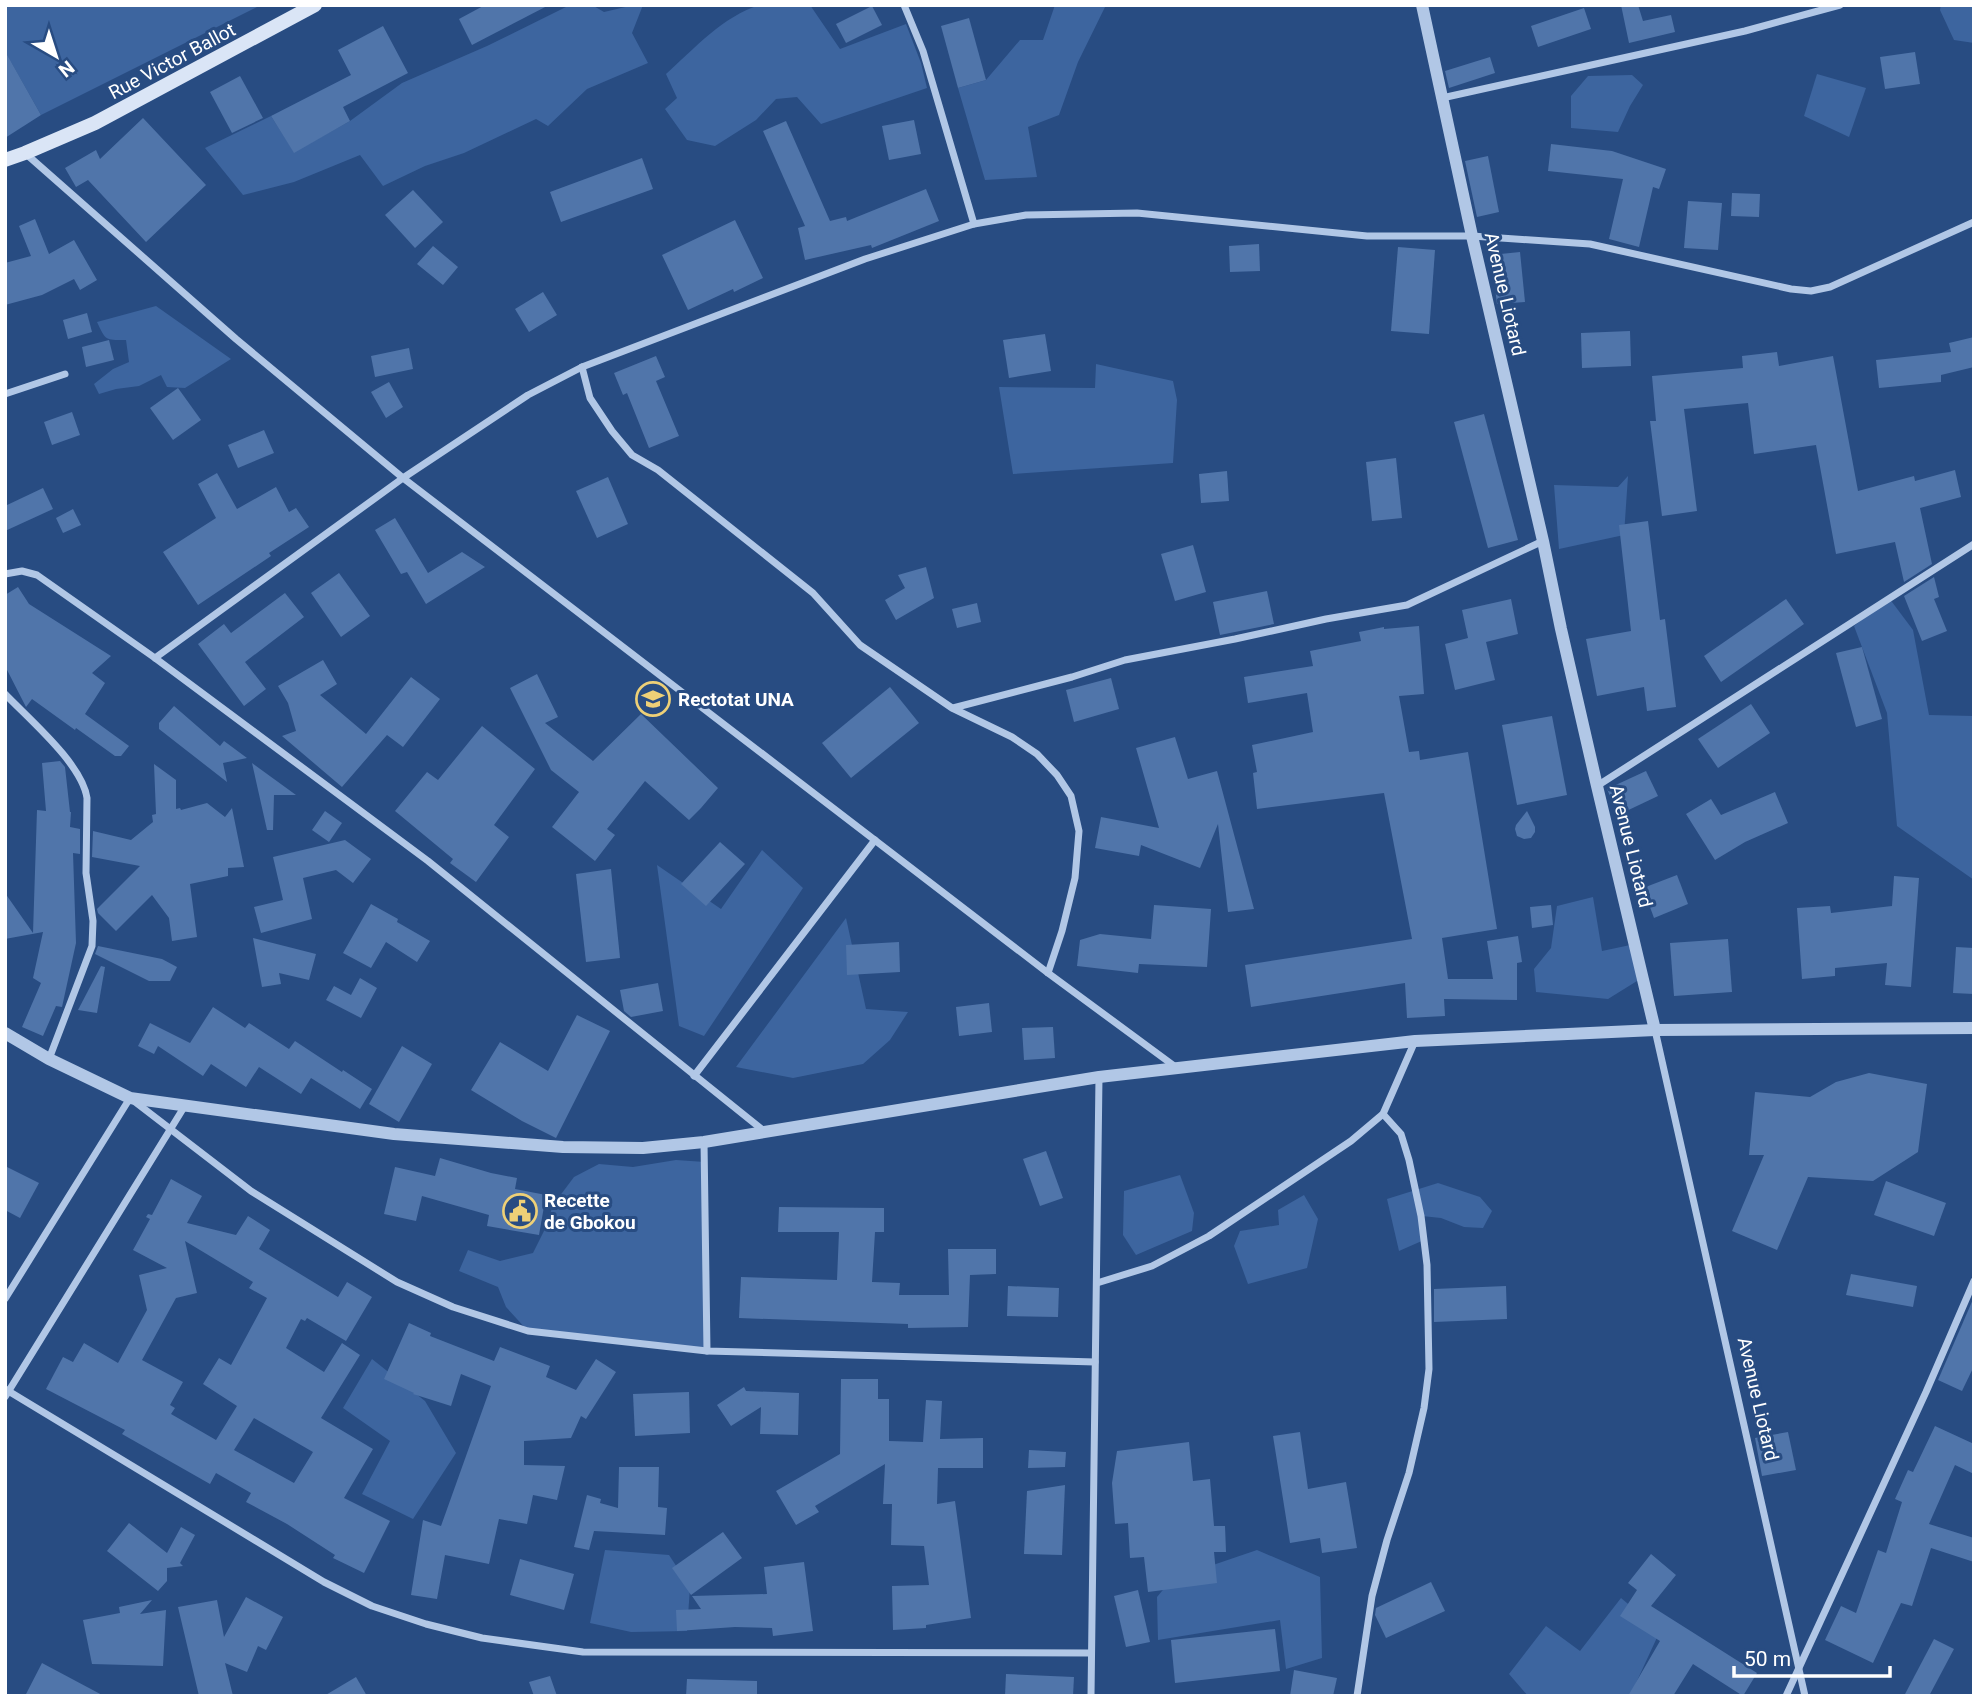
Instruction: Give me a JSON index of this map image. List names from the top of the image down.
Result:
{
  "streets": {
    "main road": ["Rue Victor Ballot"],
    "street": ["Avenue Liotard"]
  },
  "places": {
    "school or university": ["Rectotat UNA"],
    "public building": ["Recette de Gbokou"]
  },
  "scale_bar": "50 m",
  "north": "bottom right"
}
